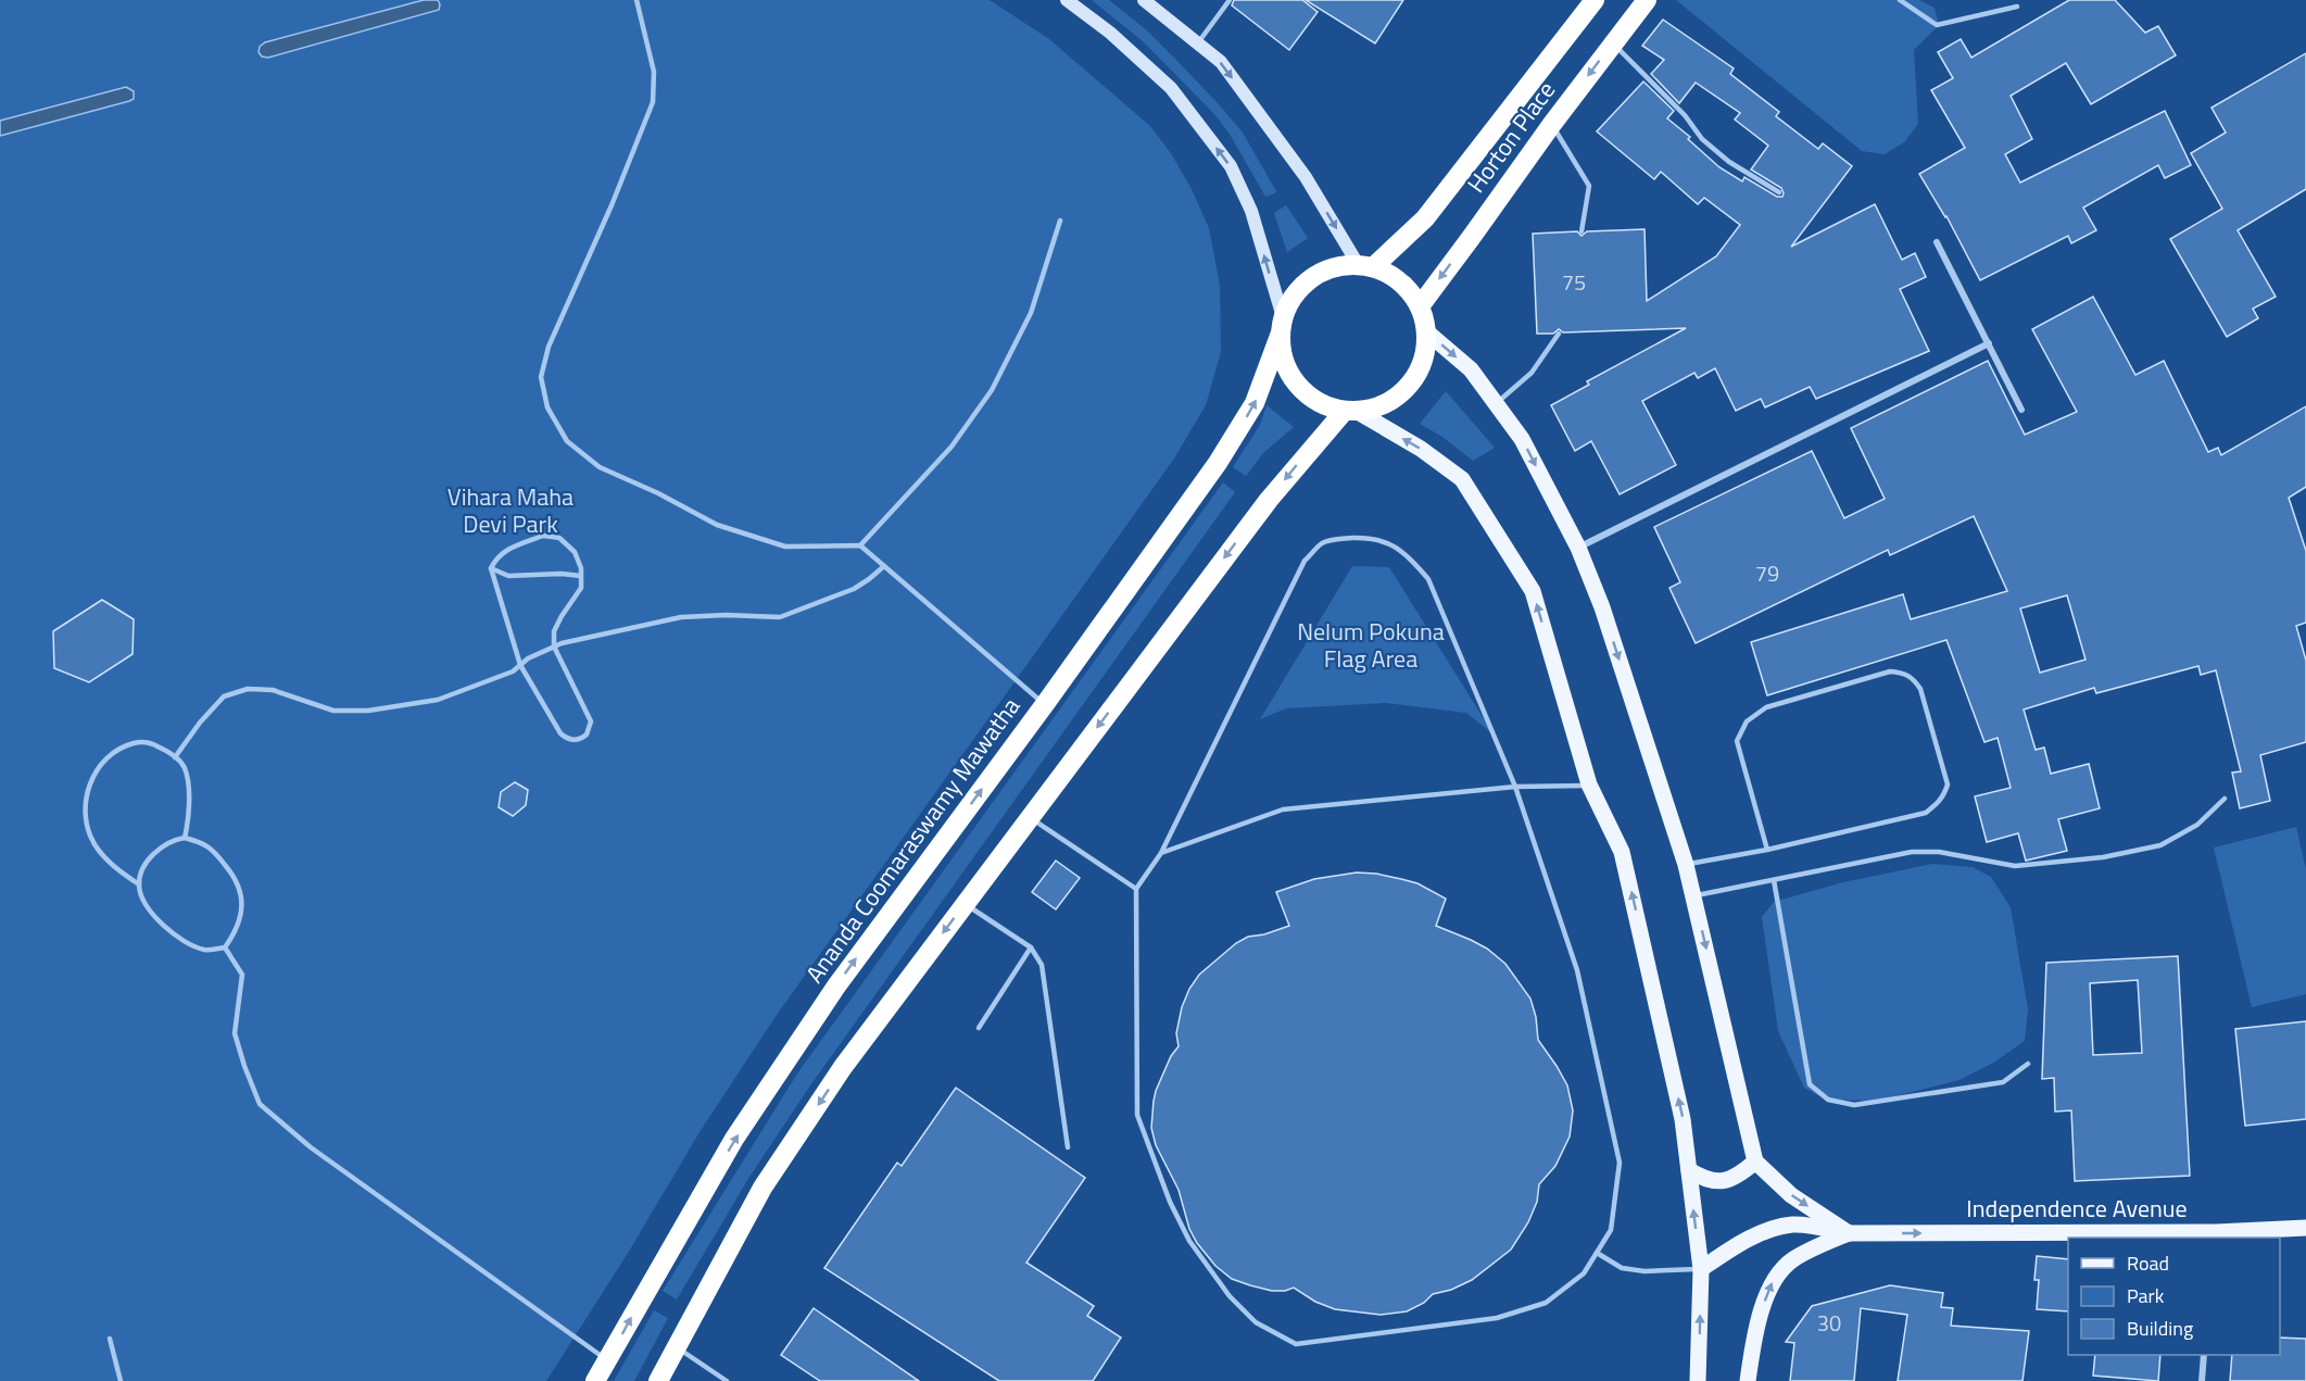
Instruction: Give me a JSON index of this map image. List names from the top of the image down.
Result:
{
  "streets": {
    "highway": ["Horton Place", "Ananda Coomaraswamy Mawatha"],
    "main road": ["Independence Avenue"]
  },
  "crossings": [
    ["Horton Place", "Ananda Coomaraswamy Mawatha"]
  ],
  "one_way": ["Independence Avenue"],
  "parks": ["Vihara Maha Devi Park", "Nelum Pokuna Flag Area"],
  "house_numbers": ["75", "79", "30"],
  "legend": ["Road", "Park", "Building"]
}
